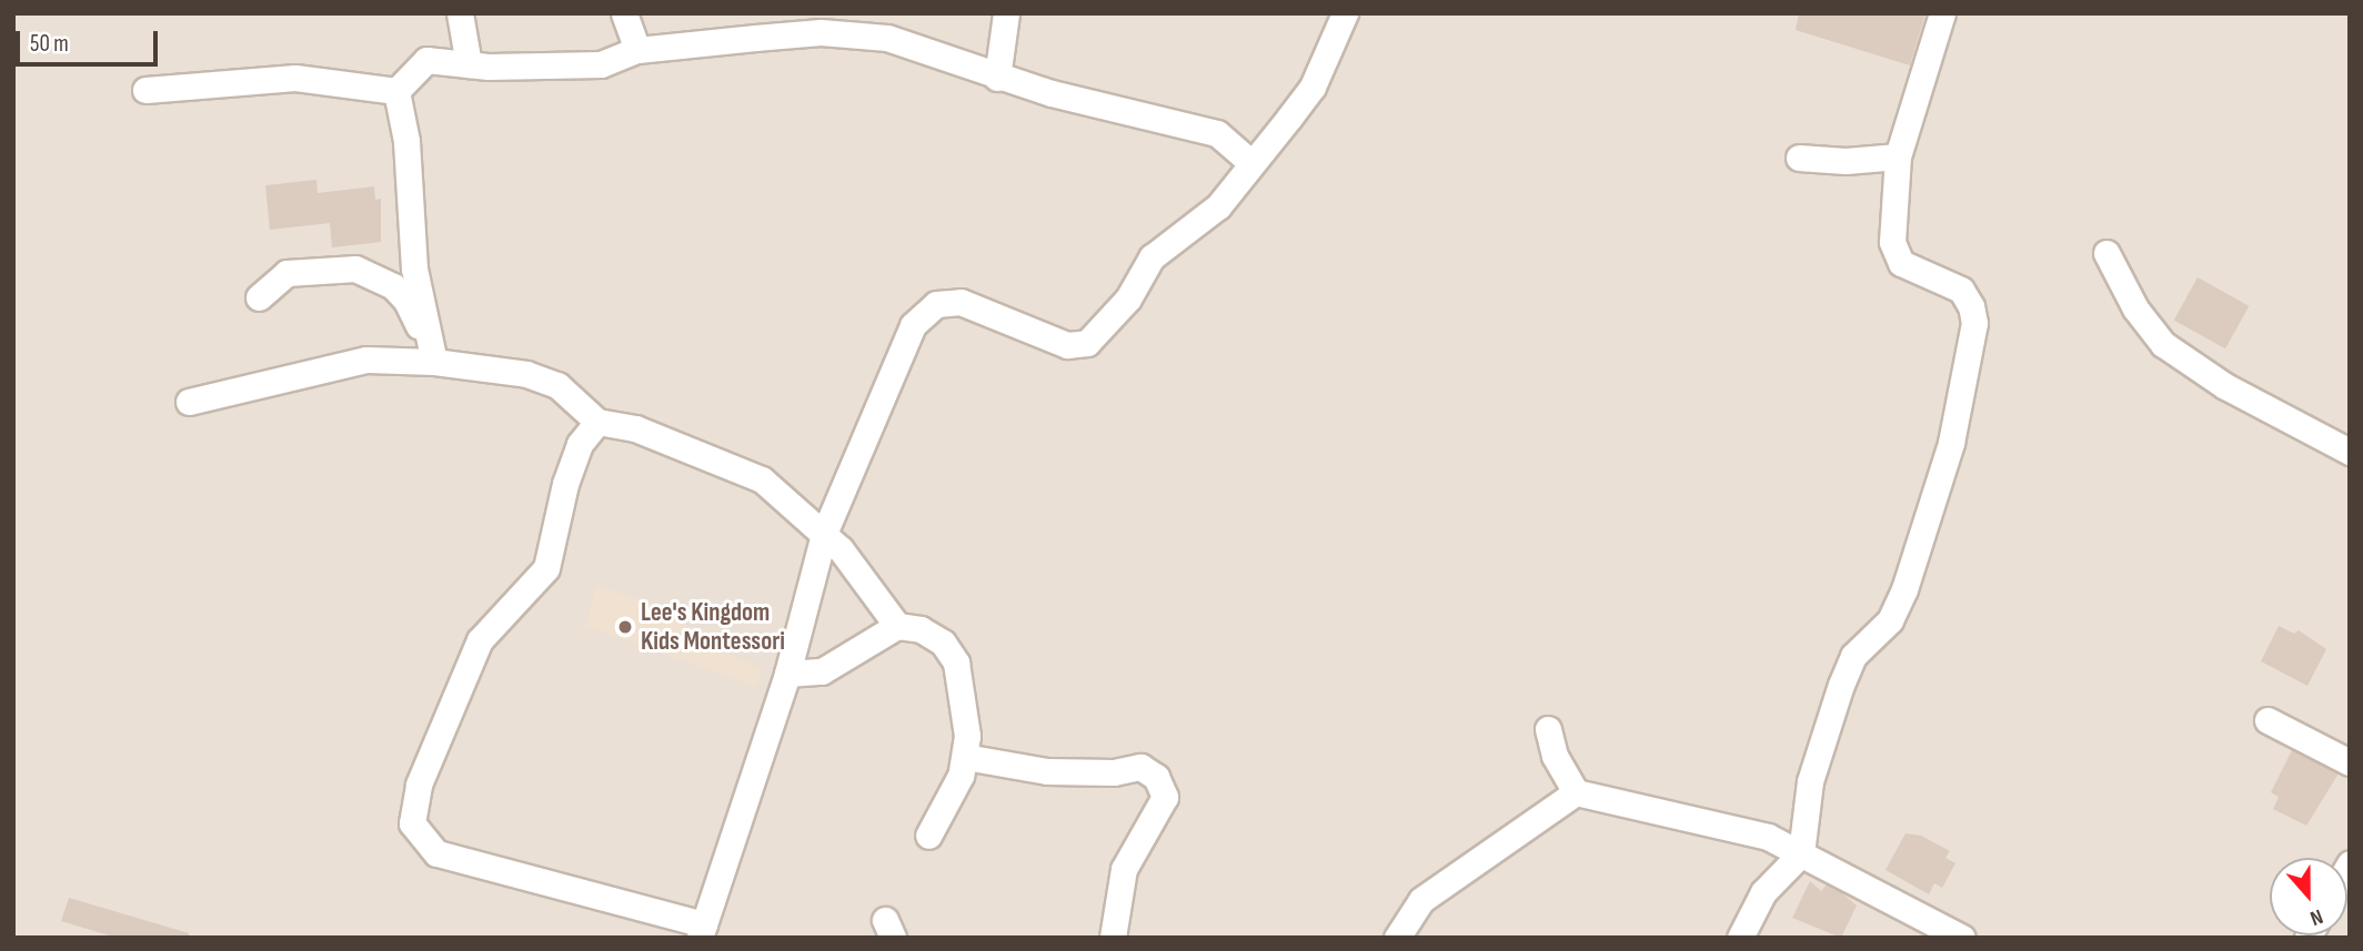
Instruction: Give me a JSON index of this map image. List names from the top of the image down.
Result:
{
  "places": ["Lee's Kingdom Kids Montessori"],
  "scale_bar": "50 m",
  "north": "bottom"
}
